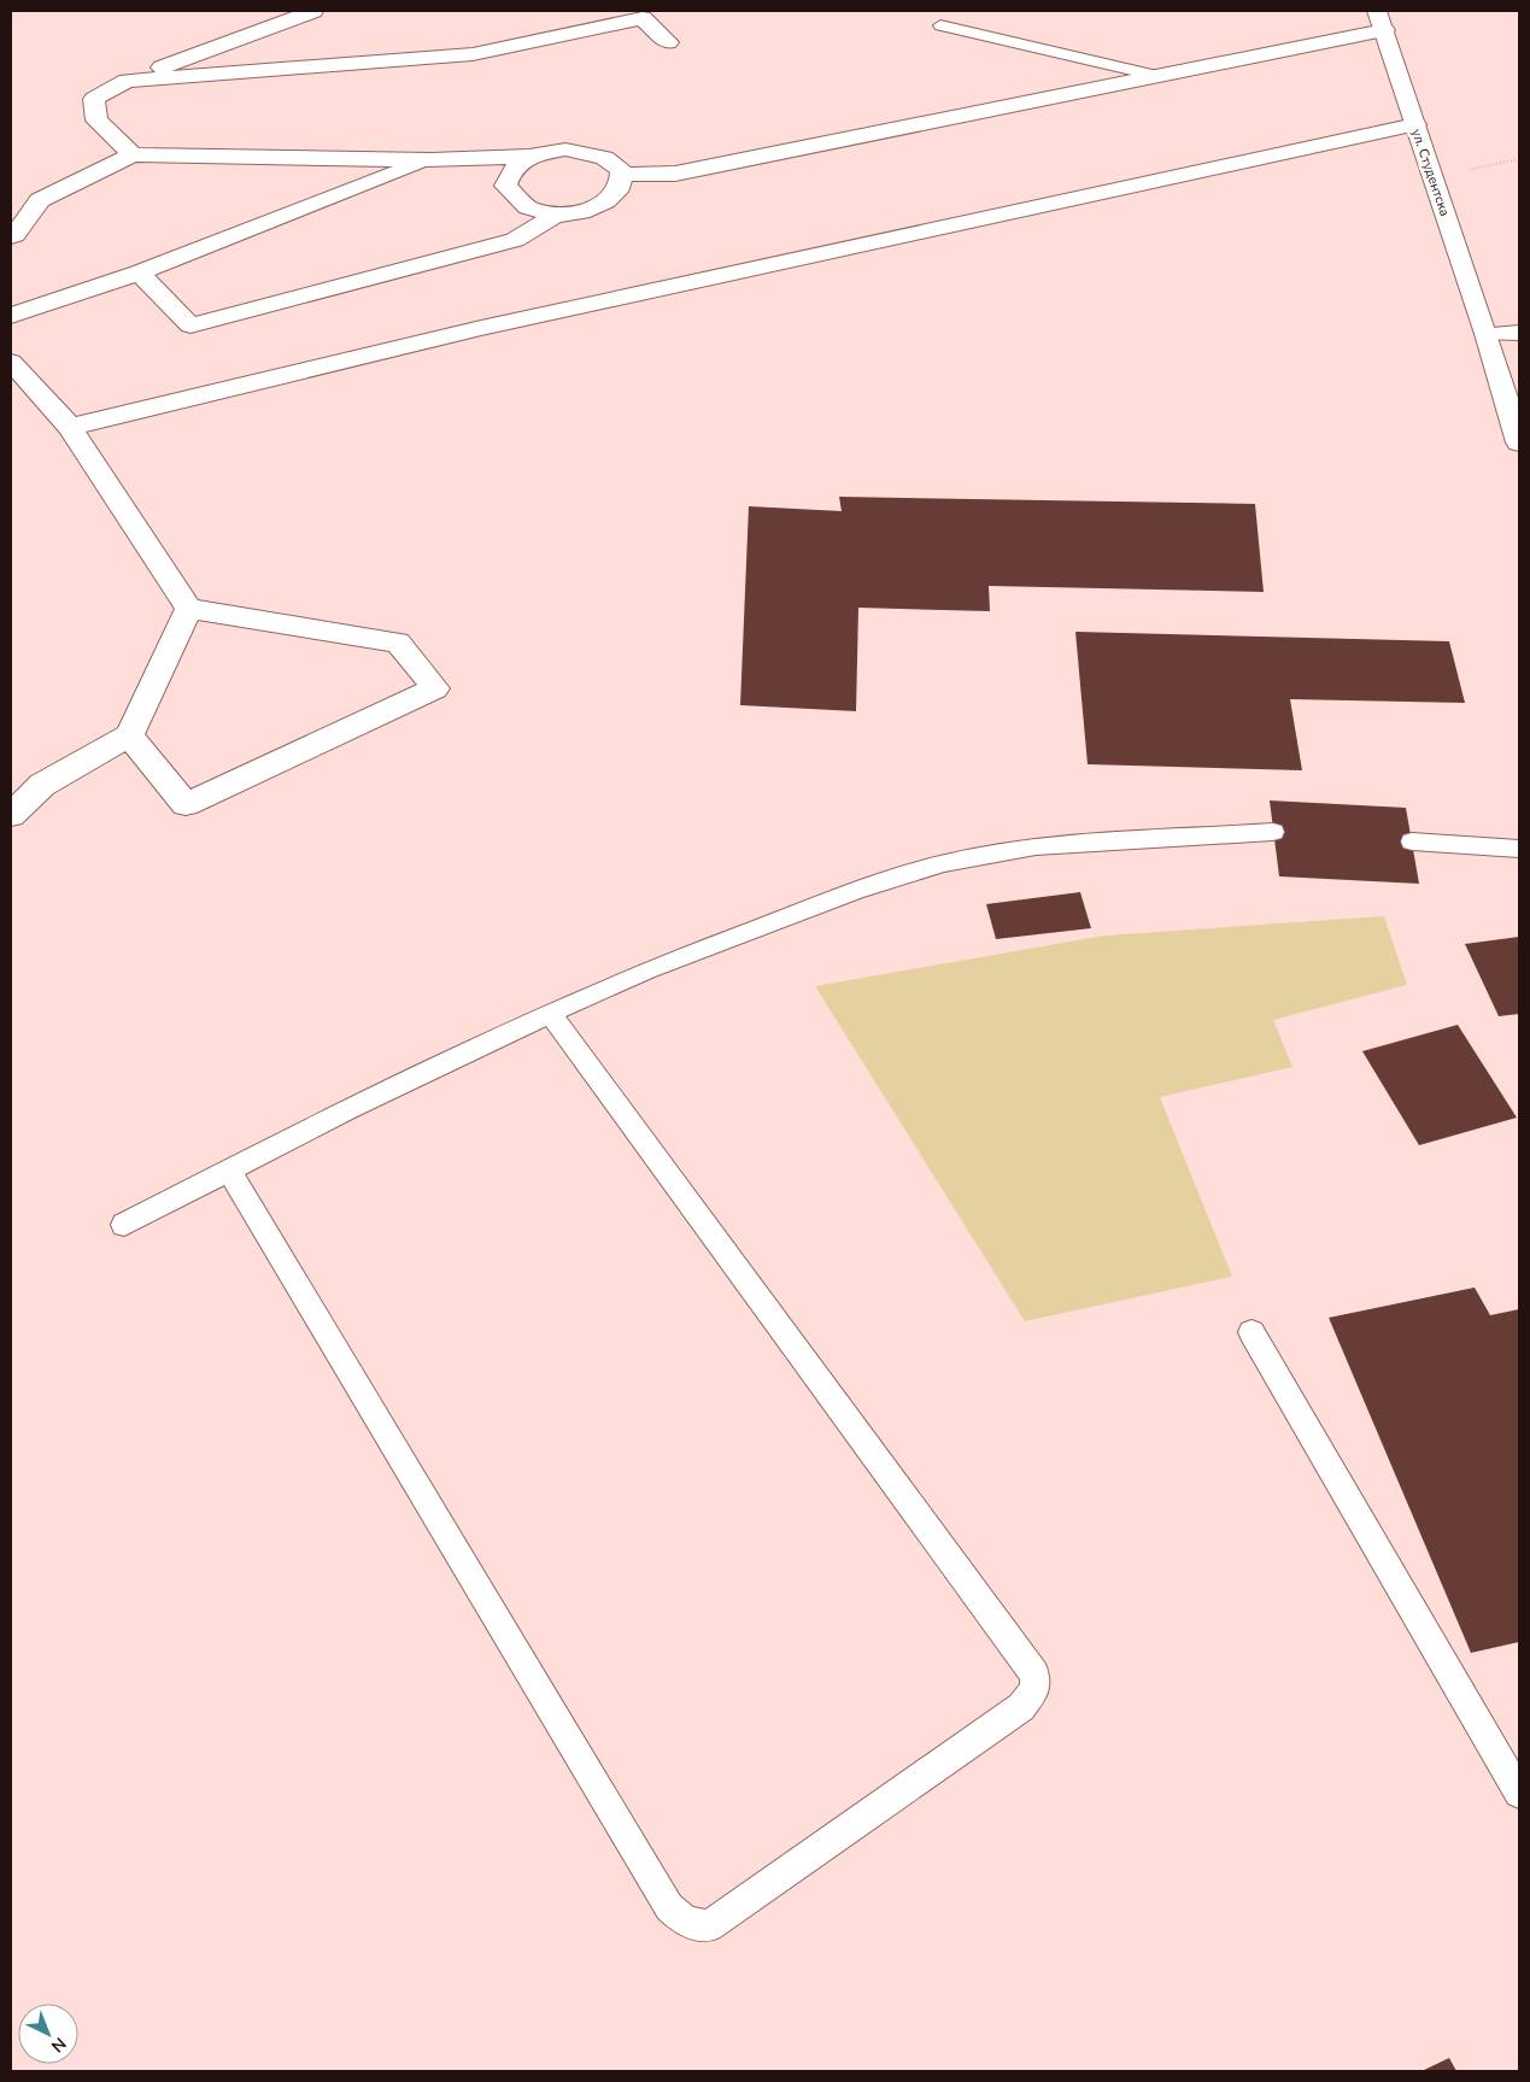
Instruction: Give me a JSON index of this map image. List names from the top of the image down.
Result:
{
  "streets": {
    "street": ["ул. Студентска"]
  },
  "north": "bottom right"
}
